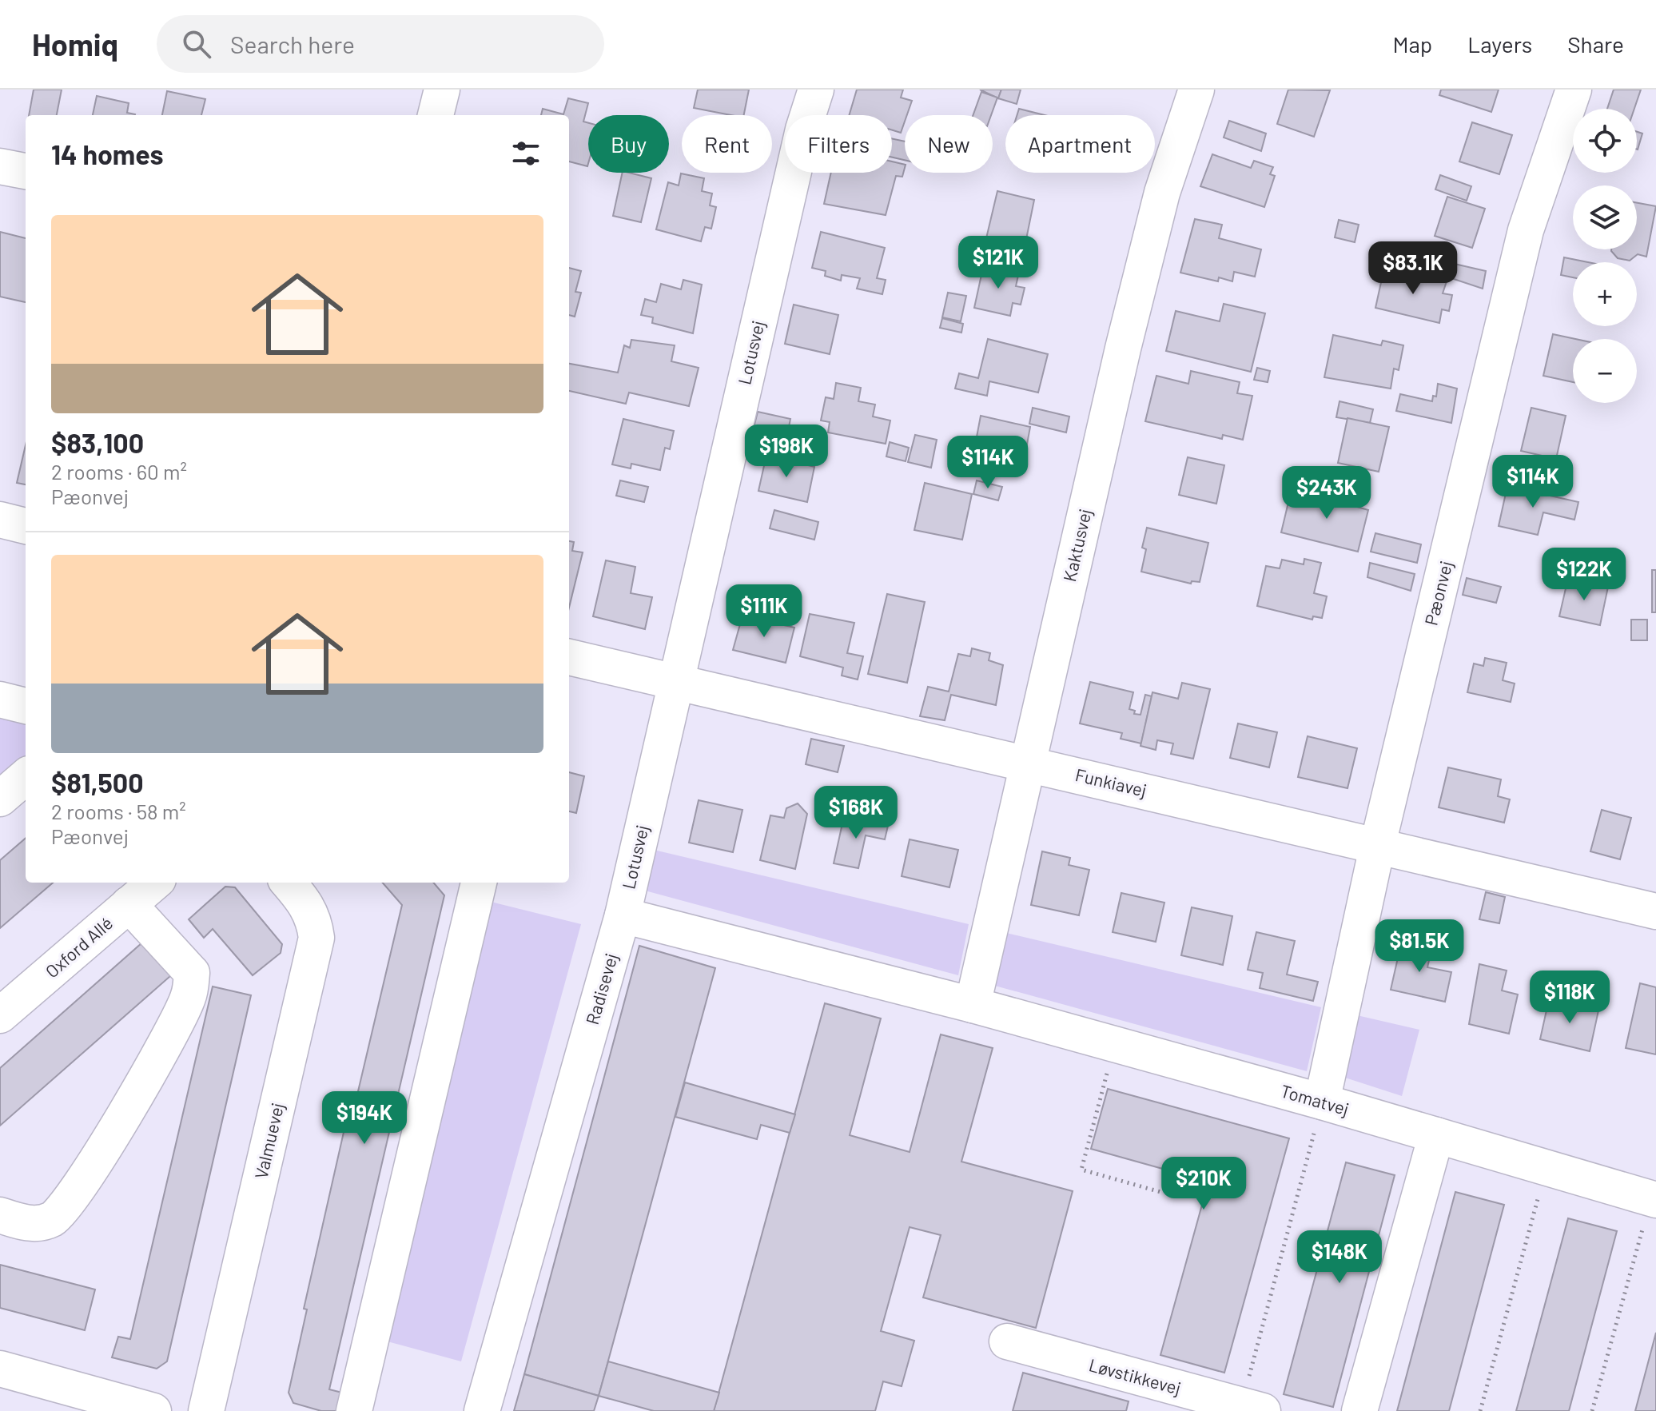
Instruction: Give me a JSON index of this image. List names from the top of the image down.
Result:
{
  "streets": {
    "street": [
      "Lotusvej",
      "Kaktusvej",
      "Pæonvej",
      "Funkiavej",
      "Oxford Allé",
      "Radisevej",
      "Tomatvej",
      "Valmuevej",
      "Løvstikkevej"
    ]
  },
  "crossings": [
    ["Lotusvej", "Funkiavej"],
    ["Lotusvej", "Radisevej"],
    ["Kaktusvej", "Funkiavej"],
    ["Kaktusvej", "Tomatvej"],
    ["Pæonvej", "Funkiavej"],
    ["Pæonvej", "Tomatvej"]
  ],
  "page": {
    "header": "Homiq",
    "search": "Search here",
    "nav": ["Map", "Layers", "Share"],
    "map_buttons": ["+", "−"],
    "chip": [
      "Buy",
      "Rent",
      "Filters",
      "New",
      "Apartment"
    ],
    "heading": "14 homes",
    "list": [
      {
        "name": "$83,100",
        "note": "2 rooms · 60 m² · Pæonvej"
      },
      {
        "name": "$81,500",
        "note": "2 rooms · 58 m² · Pæonvej"
      }
    ],
    "price": [
      "$121K",
      "$83.1K",
      "$198K",
      "$114K",
      "$114K",
      "$243K",
      "$122K",
      "$111K",
      "$168K",
      "$81.5K",
      "$118K",
      "$194K",
      "$210K",
      "$148K"
    ]
  }
}
